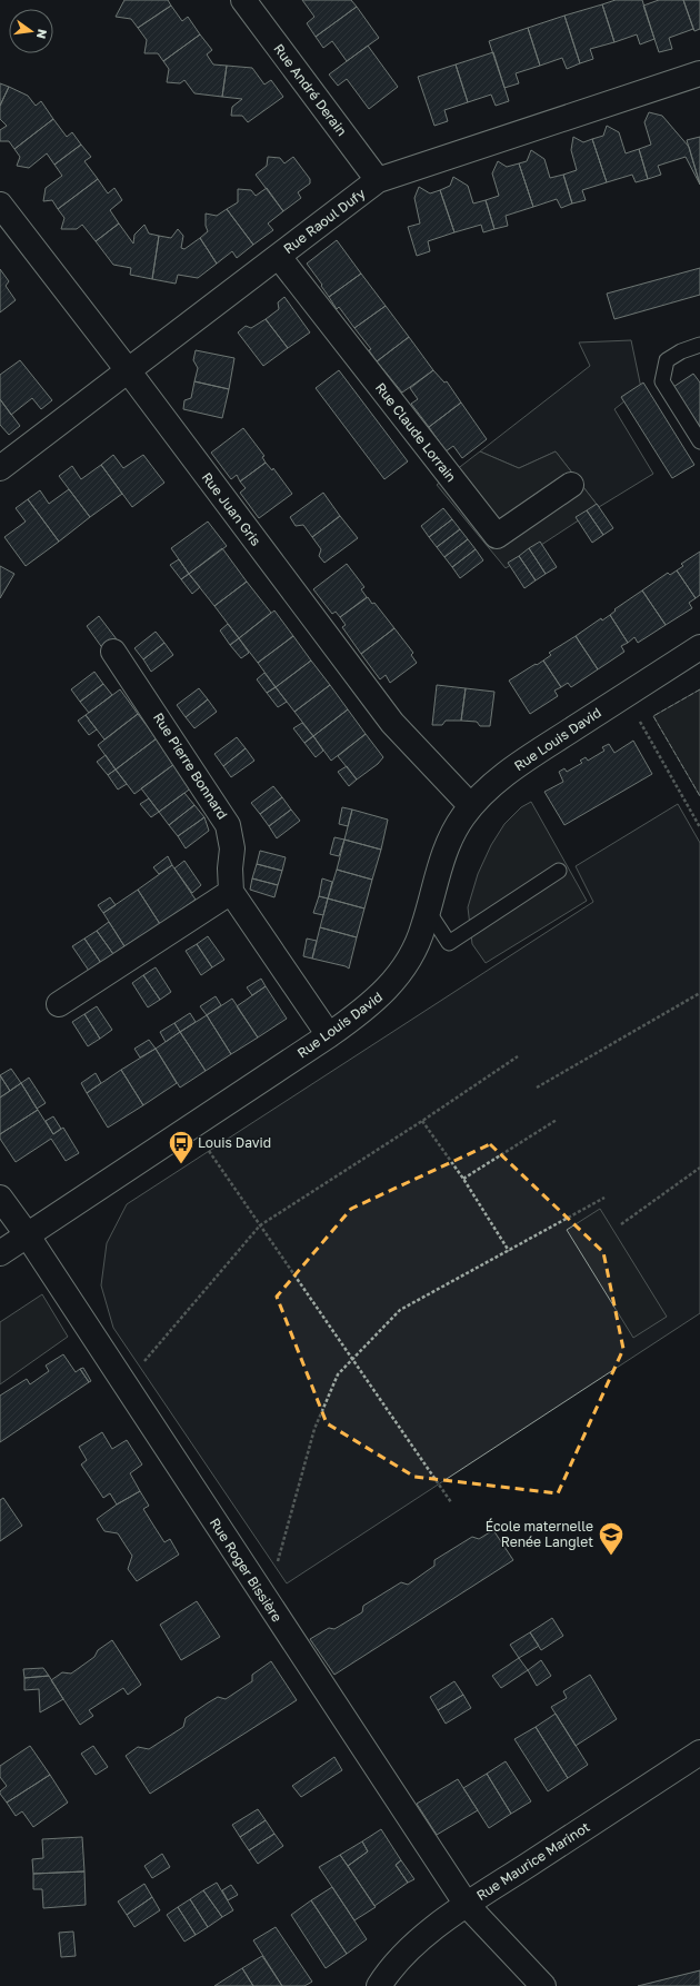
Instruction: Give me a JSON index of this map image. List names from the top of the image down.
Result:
{
  "streets": {
    "street": [
      "Rue André Derain",
      "Rue Raoul Dufy",
      "Rue Claude Lorrain",
      "Rue Juan Gris",
      "Rue Louis David",
      "Rue Pierre Bonnard",
      "Rue Roger Bissière",
      "Rue Maurice Marinot"
    ]
  },
  "crossings": [
    ["Rue André Derain", "Rue Raoul Dufy"],
    ["Rue Raoul Dufy", "Rue Claude Lorrain"],
    ["Rue Raoul Dufy", "Rue Juan Gris"],
    ["Rue Juan Gris", "Rue Louis David"],
    ["Rue Louis David", "Rue Pierre Bonnard"],
    ["Rue Louis David", "Rue Roger Bissière"],
    ["Rue Roger Bissière", "Rue Maurice Marinot"]
  ],
  "places": {
    "bus stop": ["Louis David"],
    "school or university": ["École maternelle Renée Langlet"]
  },
  "north": "right"
}
